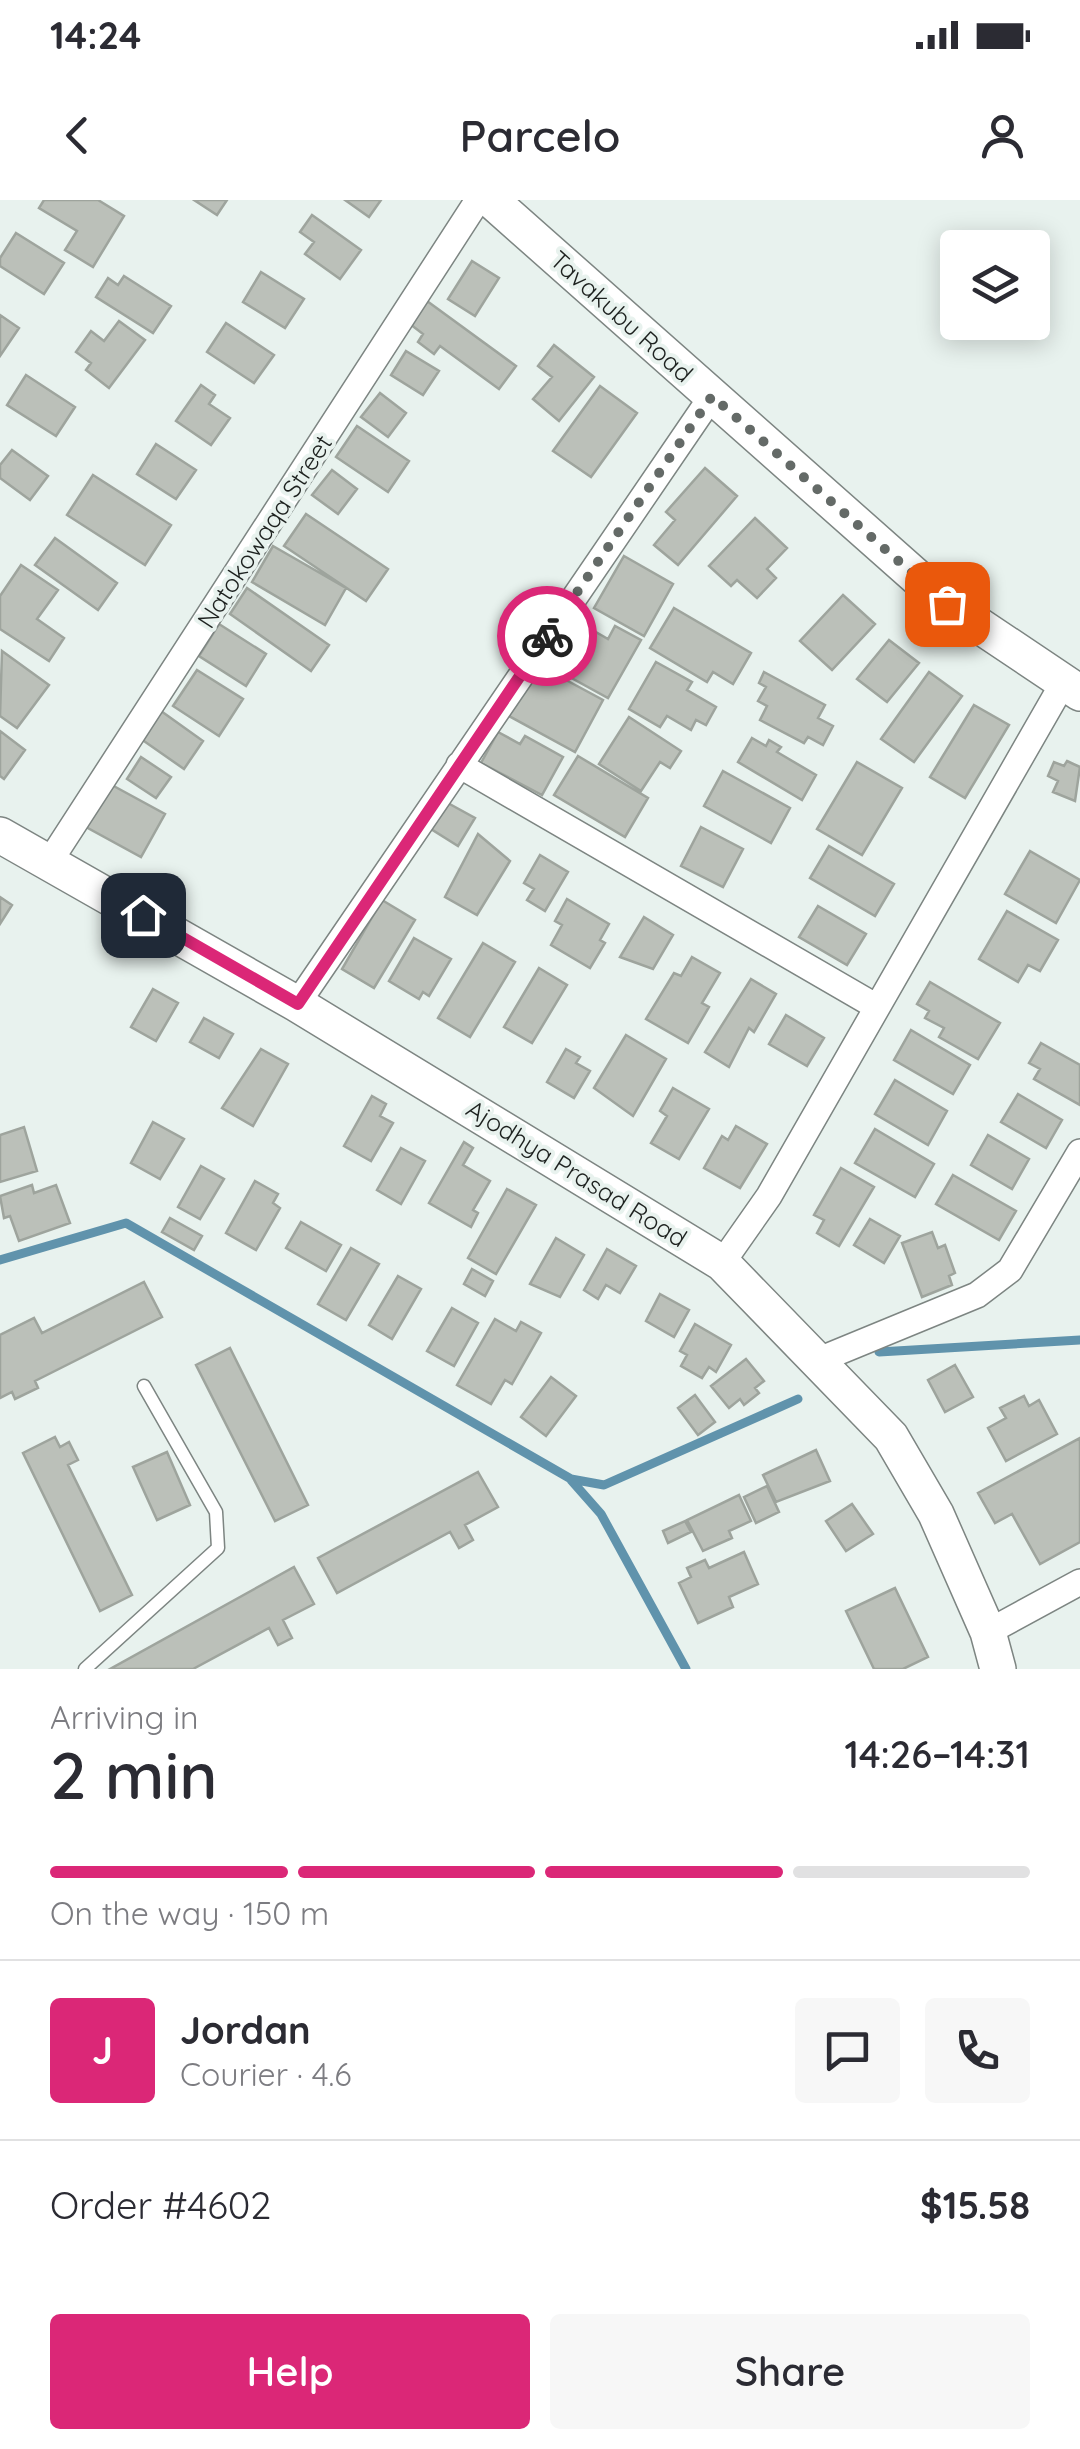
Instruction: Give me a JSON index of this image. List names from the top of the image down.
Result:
{
  "streets": {
    "street": ["Tavakubu Road", "Natokowaqa Street", "Ajodhya Prasad Road"]
  },
  "crossings": [
    ["Natokowaqa Street", "Ajodhya Prasad Road"]
  ],
  "page": {
    "status": "14:24",
    "header": "Parcelo",
    "heading": ["2 min", "Arriving in", "14:26–14:31"],
    "panel": [
      "Jordan",
      "Courier · 4.6",
      "Order #4602",
      "$15.58"
    ],
    "bar": "On the way · 150 m",
    "round": "J",
    "buttons": ["Help", "Share"]
  }
}
